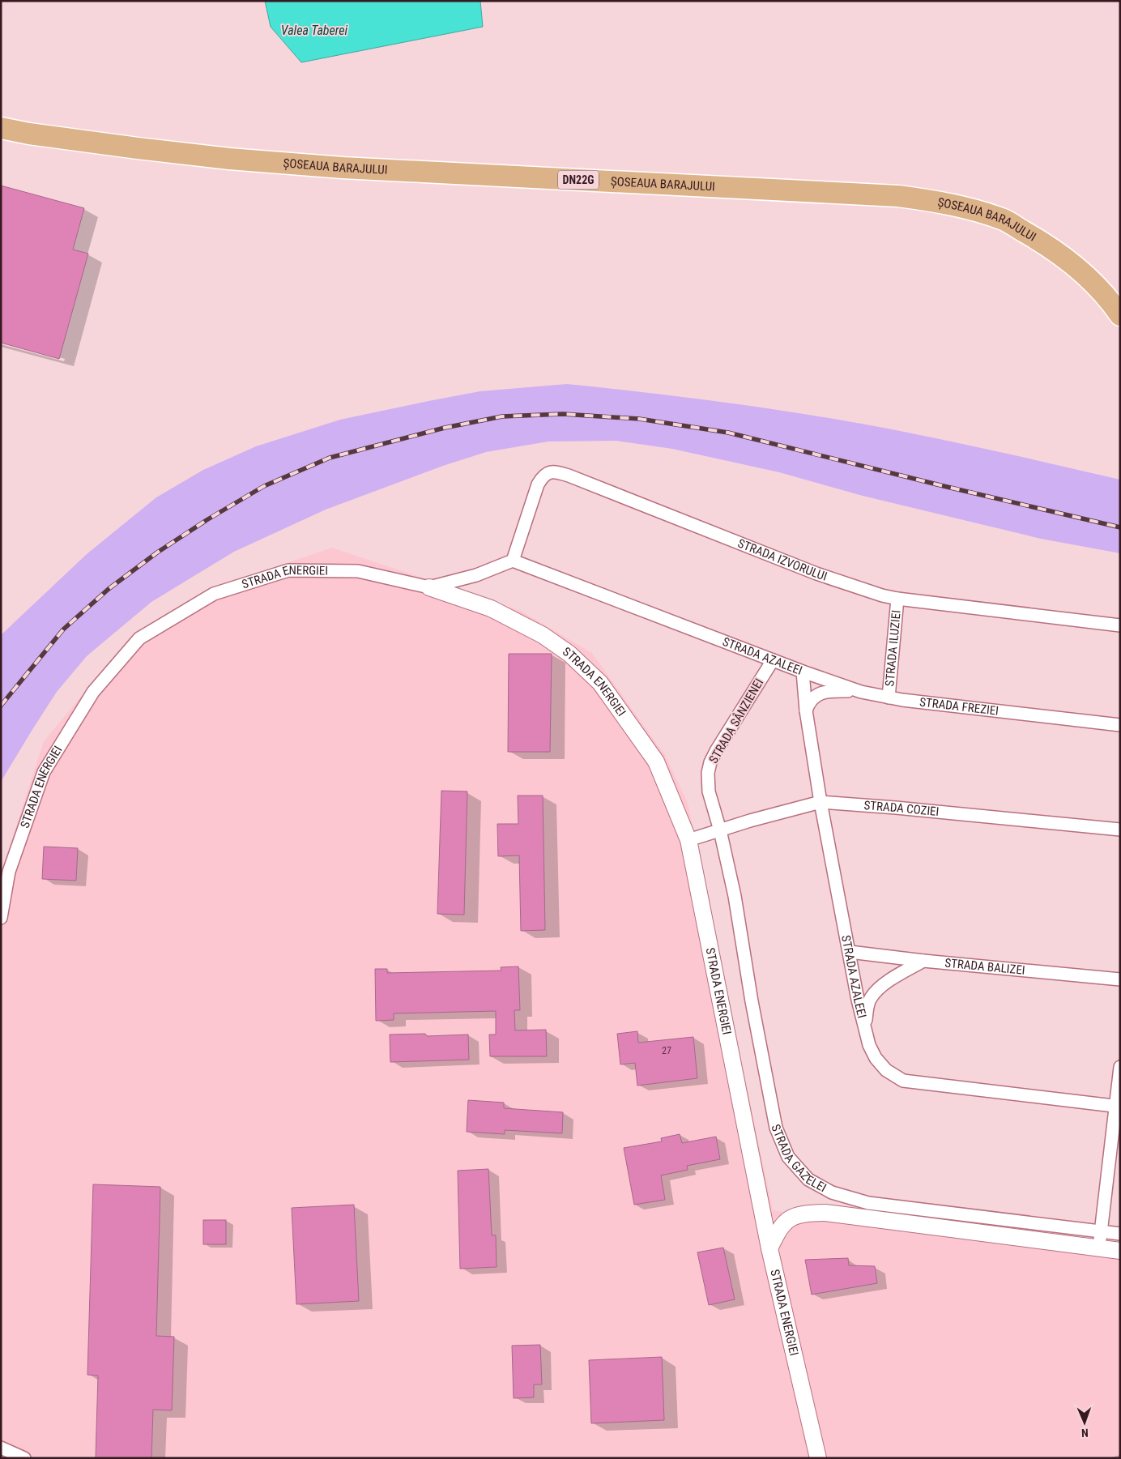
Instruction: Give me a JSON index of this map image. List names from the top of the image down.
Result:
{
  "streets": {
    "highway": ["ȘOSEAUA BARAJULUI", "DN22G"],
    "street": [
      "STRADA IZVORULUI",
      "STRADA ENERGIEI",
      "STRADA ILUZIEI",
      "STRADA AZALEEI",
      "STRADA FREZIEI",
      "STRADA SÂNZIENEI",
      "STRADA COZIEI",
      "STRADA BALIZEI",
      "STRADA GAZELEI"
    ]
  },
  "crossings": [
    ["STRADA IZVORULUI", "STRADA ILUZIEI"],
    ["STRADA IZVORULUI", "STRADA AZALEEI"],
    ["STRADA ENERGIEI", "STRADA COZIEI"],
    ["STRADA ILUZIEI", "STRADA FREZIEI"],
    ["STRADA AZALEEI", "STRADA FREZIEI"],
    ["STRADA AZALEEI", "STRADA SÂNZIENEI"],
    ["STRADA AZALEEI", "STRADA COZIEI"],
    ["STRADA AZALEEI", "STRADA BALIZEI"],
    ["STRADA SÂNZIENEI", "STRADA COZIEI"],
    ["STRADA SÂNZIENEI", "STRADA GAZELEI"],
    ["STRADA COZIEI", "STRADA GAZELEI"]
  ],
  "water": ["Valea Taberei"],
  "house_numbers": ["27"],
  "north": "bottom"
}
